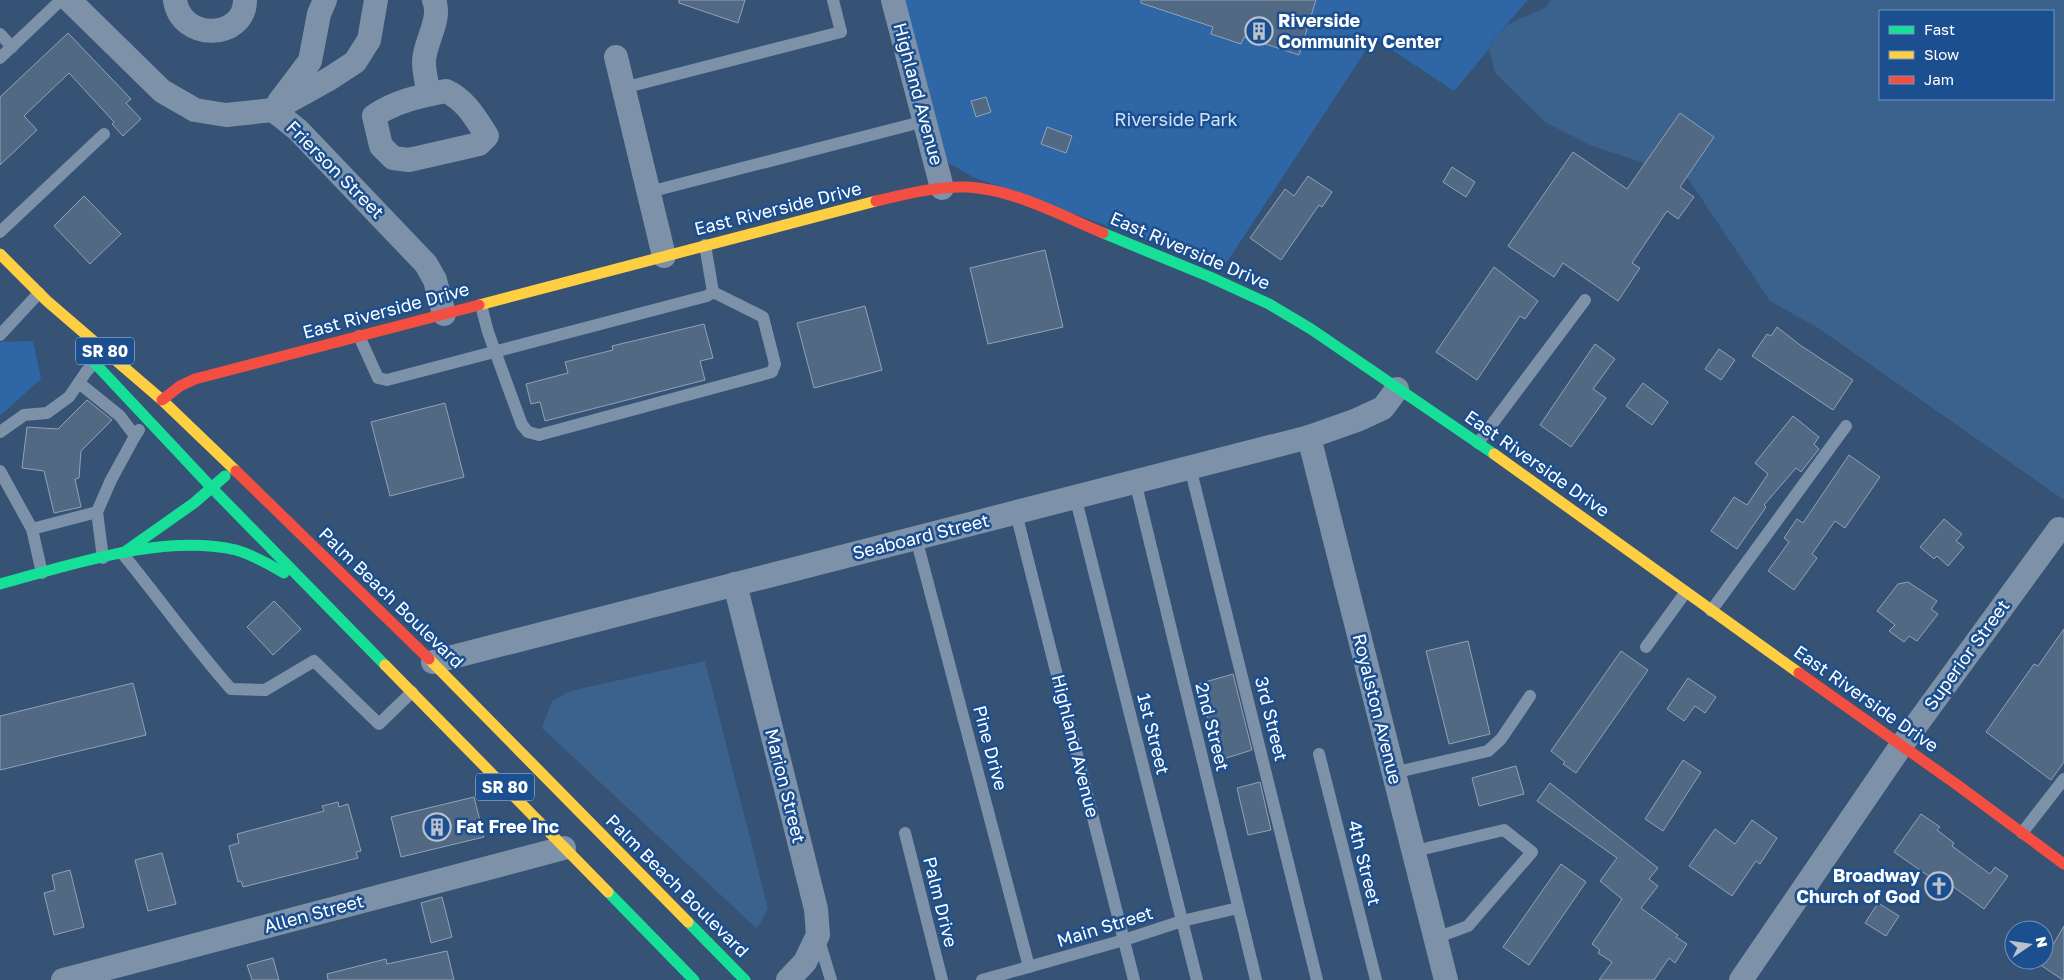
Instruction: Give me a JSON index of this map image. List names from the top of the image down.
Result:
{
  "streets": {
    "main road": ["East Riverside Drive", "SR 80", "Palm Beach Boulevard"],
    "street": [
      "Highland Avenue",
      "Frierson Street",
      "Seaboard Street",
      "Superior Street",
      "Royalston Avenue",
      "Marion Street",
      "Allen Street"
    ],
    "lane": [
      "3rd Street",
      "2nd Street",
      "1st Street",
      "Pine Drive",
      "4th Street",
      "Palm Drive",
      "Main Street"
    ]
  },
  "crossings": [
    ["Highland Avenue", "East Riverside Drive"],
    ["Highland Avenue", "Seaboard Street"],
    ["Highland Avenue", "Main Street"],
    ["Frierson Street", "East Riverside Drive"],
    ["East Riverside Drive", "Seaboard Street"],
    ["East Riverside Drive", "Palm Beach Boulevard"],
    ["East Riverside Drive", "Superior Street"],
    ["SR 80", "Allen Street"],
    ["Seaboard Street", "Palm Beach Boulevard"],
    ["Seaboard Street", "Royalston Avenue"],
    ["Seaboard Street", "3rd Street"],
    ["Seaboard Street", "2nd Street"],
    ["Seaboard Street", "1st Street"],
    ["Seaboard Street", "Pine Drive"],
    ["Seaboard Street", "Marion Street"],
    ["2nd Street", "Main Street"],
    ["1st Street", "Main Street"],
    ["Pine Drive", "Main Street"]
  ],
  "parks": ["Riverside Park"],
  "places": {
    "building": ["Riverside Community Center", "Fat Free Inc"],
    "church": ["Broadway Church of God"]
  },
  "legend": ["Fast", "Slow", "Jam"],
  "north": "right"
}
